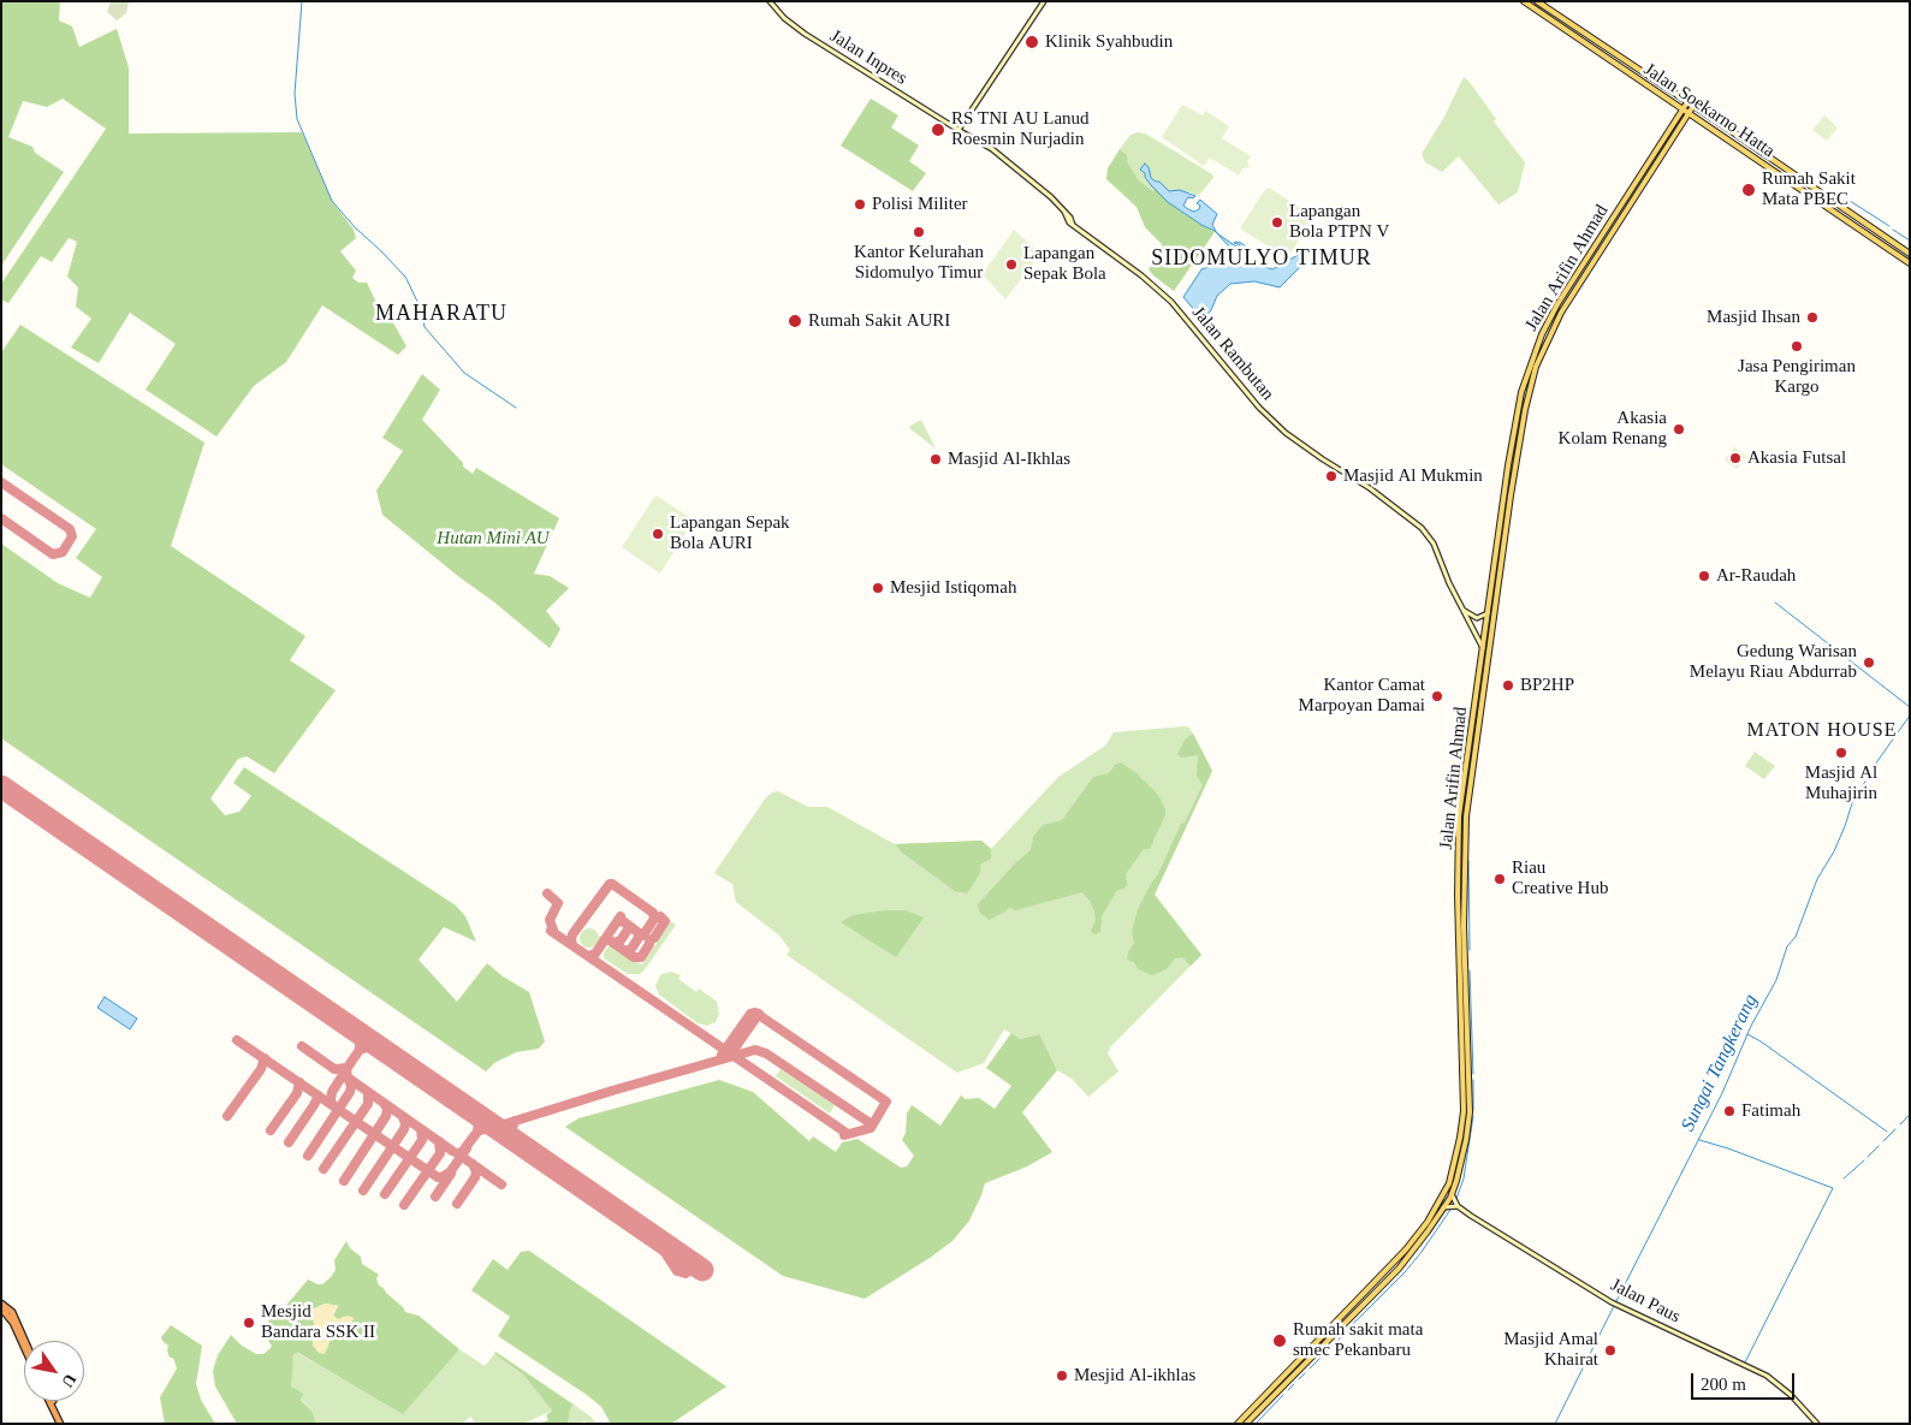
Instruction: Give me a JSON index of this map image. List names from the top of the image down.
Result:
{
  "streets": {
    "main road": [
      "Jalan Inpres",
      "Jalan Soekarno Hatta",
      "Jalan Arifin Ahmad",
      "Jalan Rambutan",
      "Jalan Paus"
    ]
  },
  "crossings": [
    ["Jalan Inpres", "Jalan Rambutan"],
    ["Jalan Soekarno Hatta", "Jalan Arifin Ahmad"],
    ["Jalan Arifin Ahmad", "Jalan Rambutan"],
    ["Jalan Arifin Ahmad", "Jalan Paus"]
  ],
  "districts": ["SIDOMULYO TIMUR", "MAHARATU", "MATON HOUSE"],
  "water": ["Sungai Tangkerang"],
  "parks": ["Hutan Mini AU"],
  "places": [
    "Klinik Syahbudin",
    "RS TNI AU Lanud Roesmin Nurjadin",
    "Rumah Sakit Mata PBEC",
    "Polisi Militer",
    "Lapangan Bola PTPN V",
    "Kantor Kelurahan Sidomulyo Timur",
    "Lapangan Sepak Bola",
    "Masjid Ihsan",
    "Rumah Sakit AURI",
    "Jasa Pengiriman Kargo",
    "Akasia Kolam Renang",
    "Akasia Futsal",
    "Masjid Al-Ikhlas",
    "Masjid Al Mukmin",
    "Lapangan Sepak Bola AURI",
    "Ar-Raudah",
    "Mesjid Istiqomah",
    "Gedung Warisan Melayu Riau Abdurrab",
    "BP2HP",
    "Kantor Camat Marpoyan Damai",
    "Masjid Al Muhajirin",
    "Riau Creative Hub",
    "Fatimah",
    "Mesjid Bandara SSK II",
    "Rumah sakit mata smec Pekanbaru",
    "Masjid Amal Khairat",
    "Mesjid Al-ikhlas"
  ],
  "scale_bar": "200 m",
  "north": "bottom right"
}
